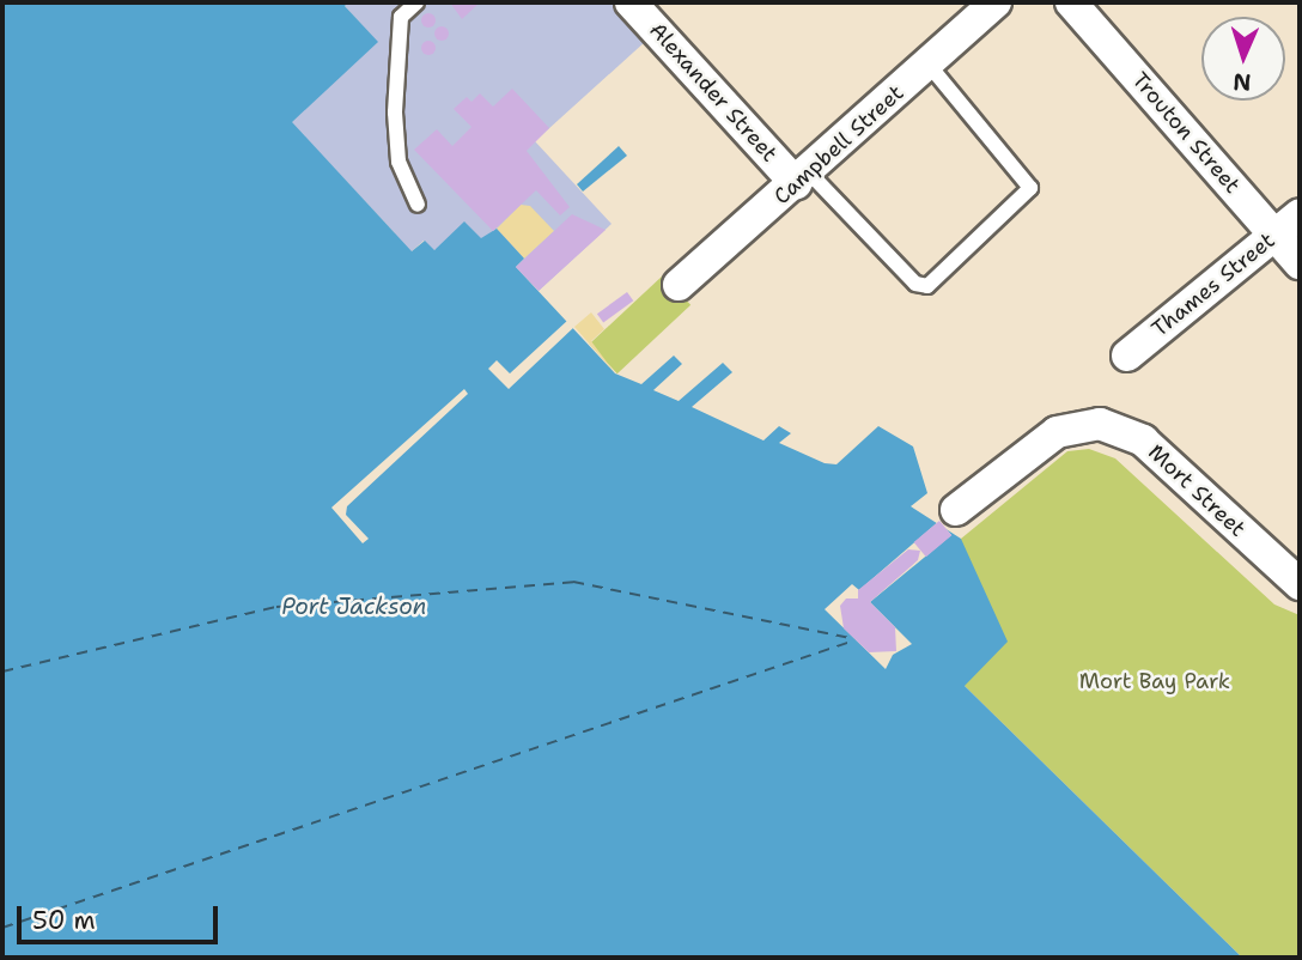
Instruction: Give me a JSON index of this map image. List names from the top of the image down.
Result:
{
  "streets": {
    "street": [
      "Alexander Street",
      "Trouton Street",
      "Campbell Street",
      "Thames Street",
      "Mort Street"
    ]
  },
  "crossings": [
    ["Alexander Street", "Campbell Street"],
    ["Trouton Street", "Thames Street"]
  ],
  "water": ["Port Jackson"],
  "parks": ["Mort Bay Park"],
  "scale_bar": "50 m",
  "north": "bottom"
}
